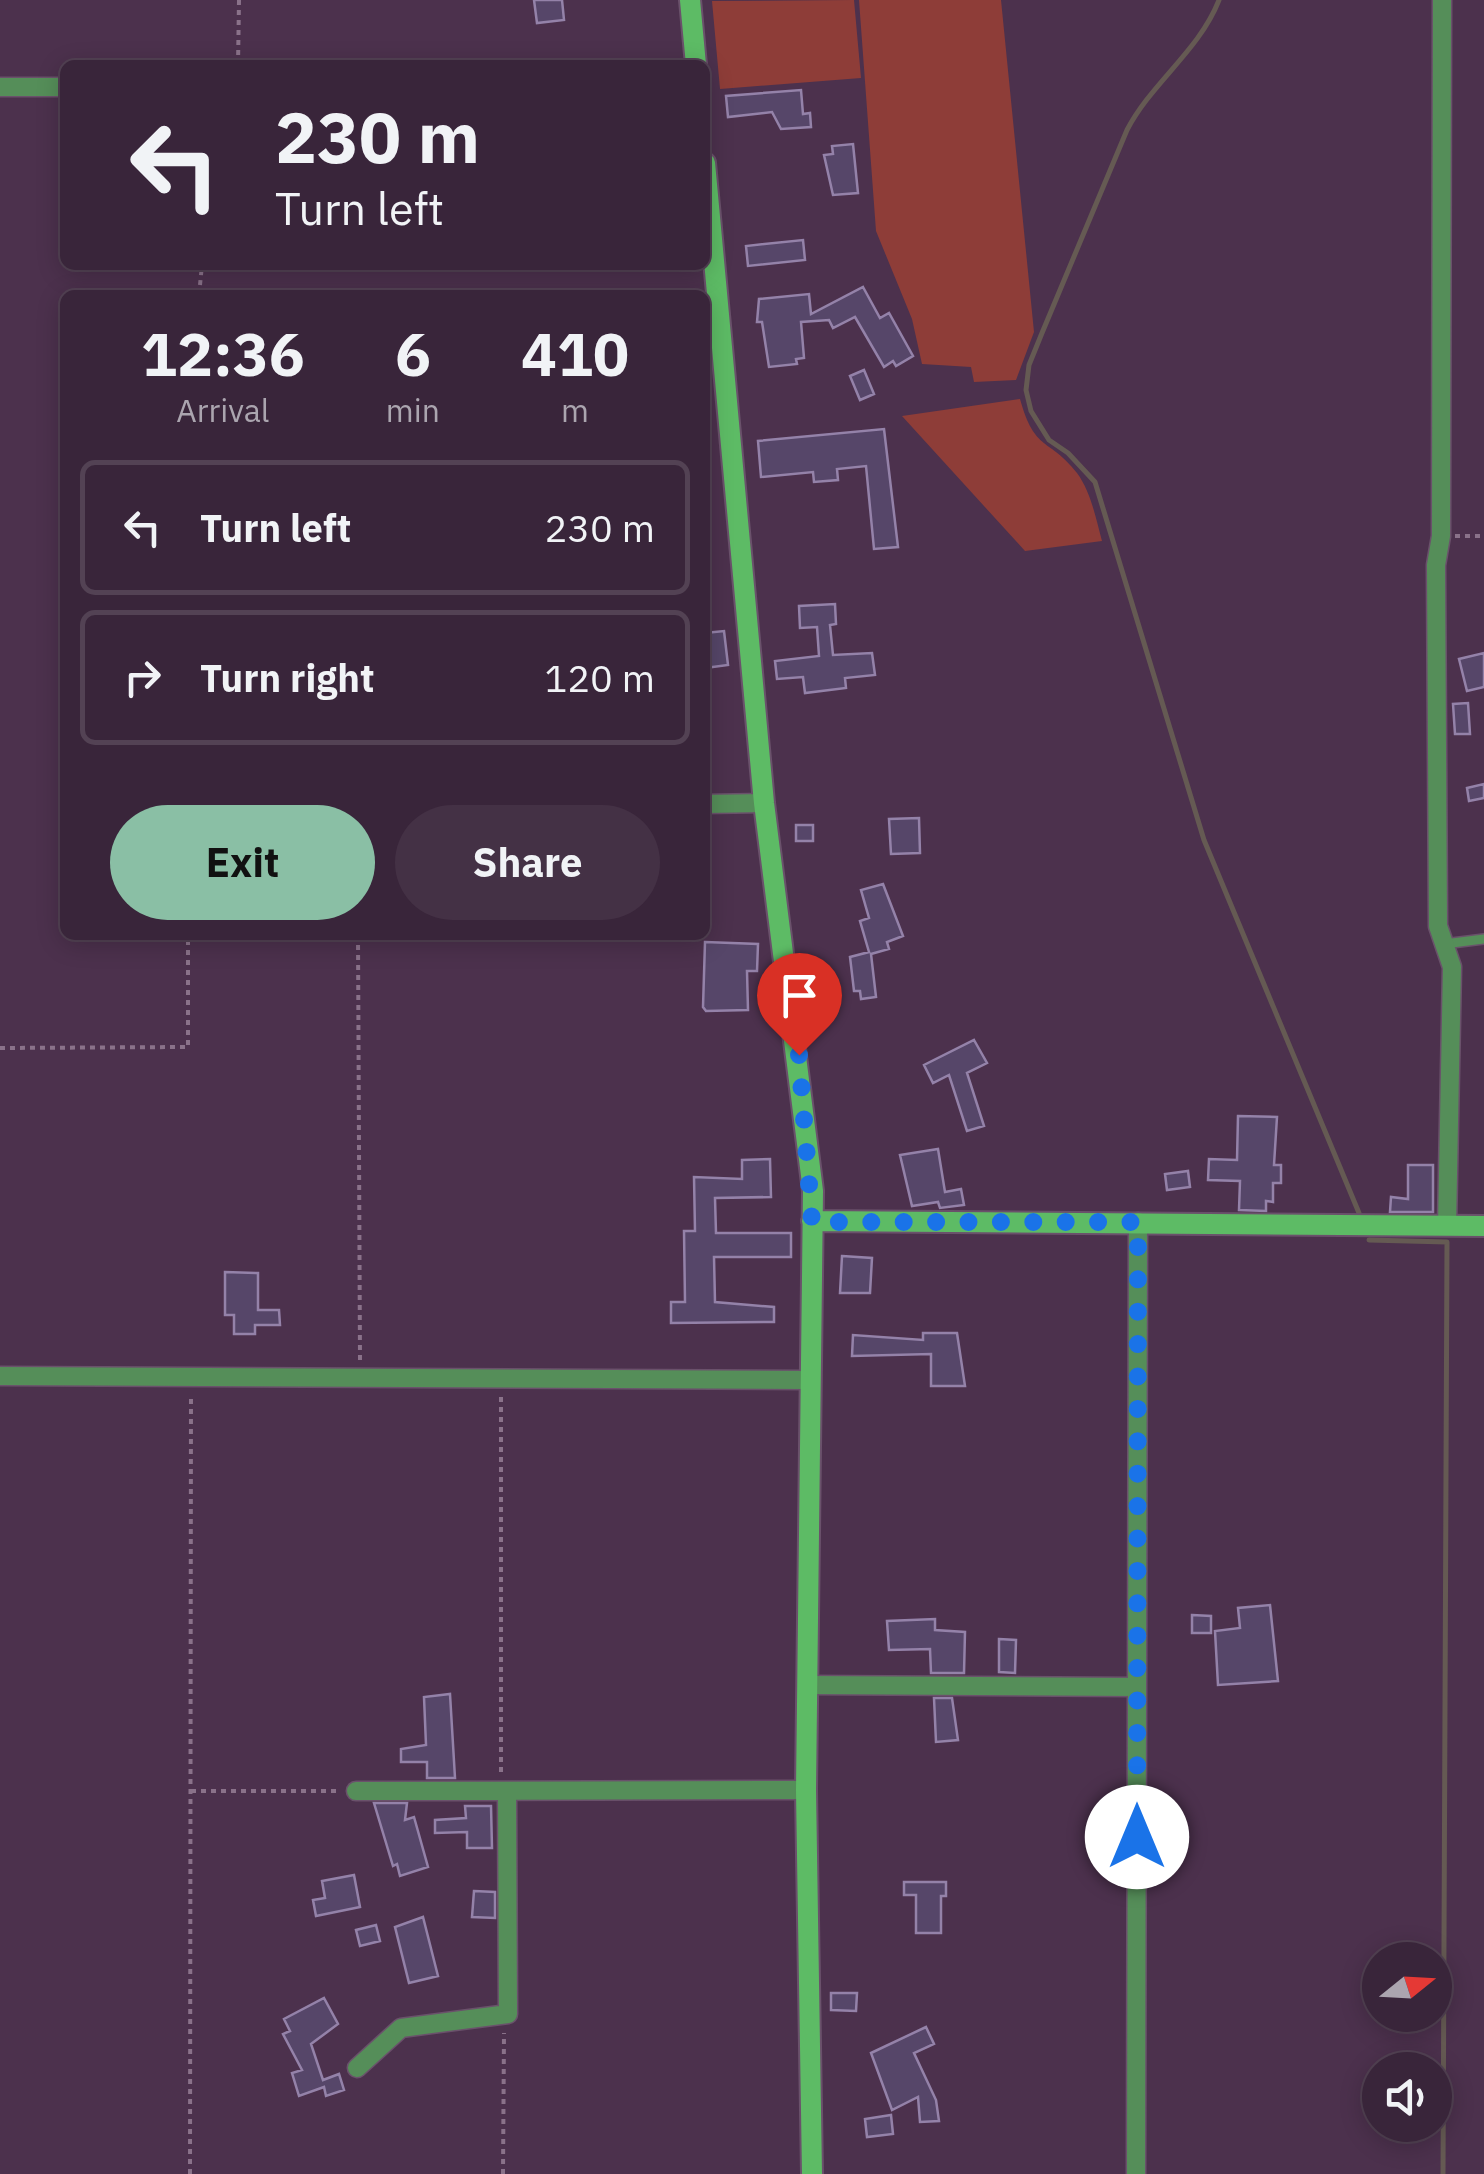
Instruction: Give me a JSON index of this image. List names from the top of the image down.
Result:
{
  "north": "right",
  "page": {
    "turn": ["230 m", "Turn left"],
    "eta": [
      "12:36",
      "Arrival",
      "6",
      "min",
      "410",
      "m"
    ],
    "list": [
      {
        "name": "Turn left",
        "value": "230 m"
      },
      {
        "name": "Turn right",
        "value": "120 m"
      }
    ],
    "buttons": ["Exit", "Share"]
  }
}
